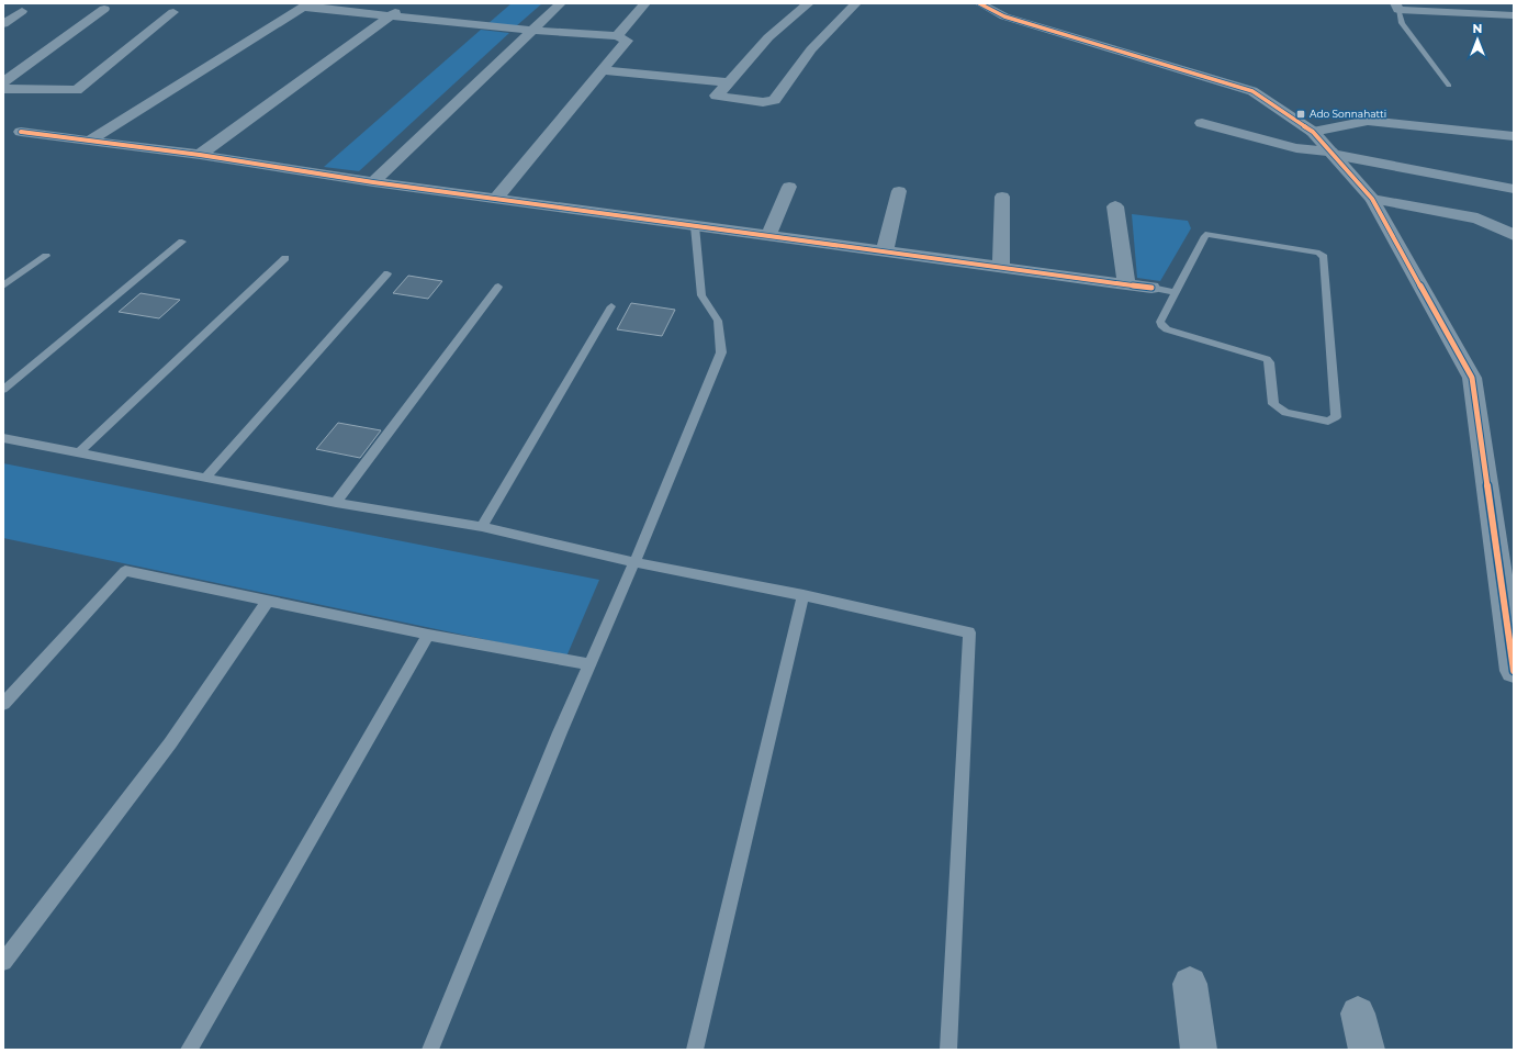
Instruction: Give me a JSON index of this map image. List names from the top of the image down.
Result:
{
  "places": {
    "transit": ["Ado Sonnahatti"]
  },
  "north": "top"
}
